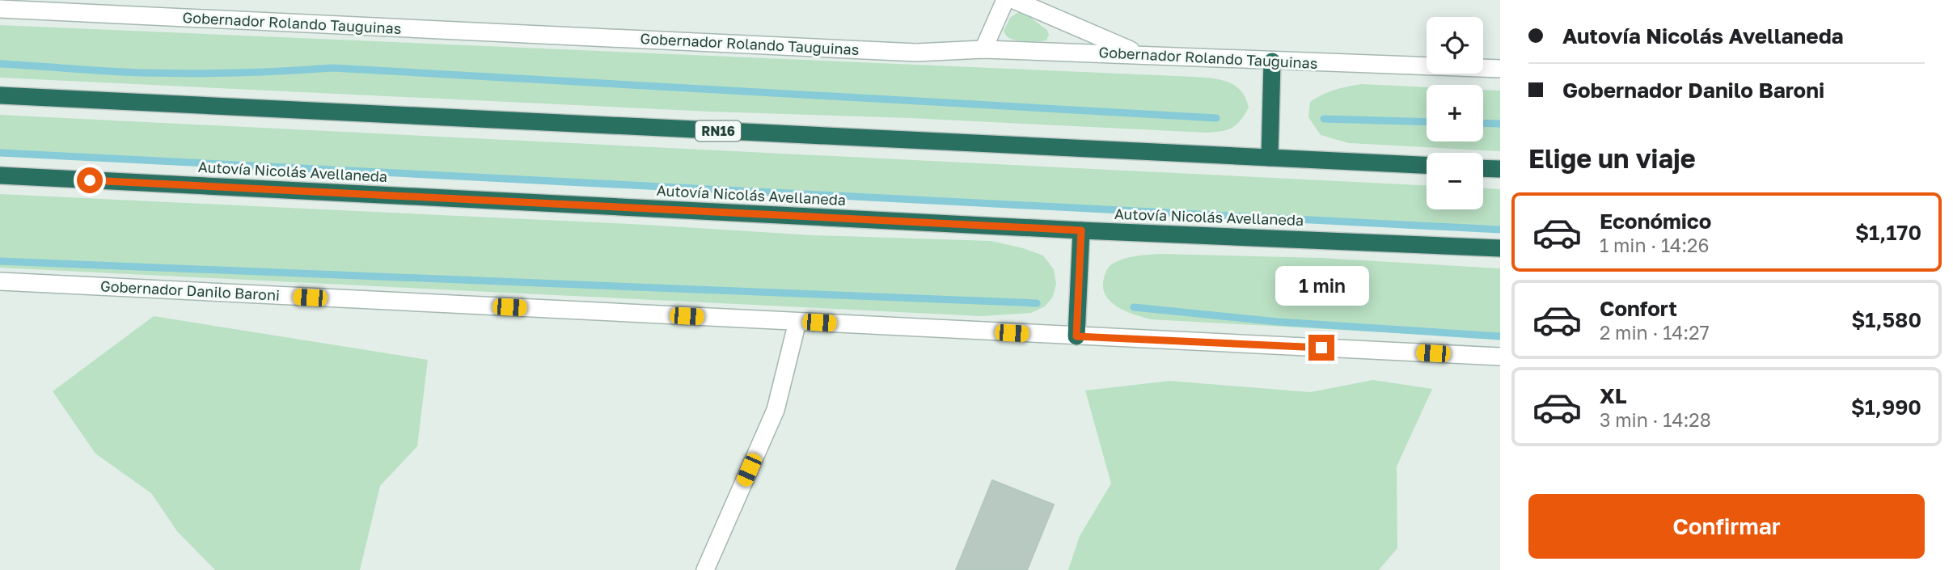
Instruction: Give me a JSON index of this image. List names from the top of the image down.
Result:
{
  "streets": {
    "highway": ["RN16", "Autovía Nicolás Avellaneda"],
    "street": ["Gobernador Rolando Tauguinas", "Gobernador Danilo Baroni"]
  },
  "page": {
    "banner": ["Autovía Nicolás Avellaneda", "Gobernador Danilo Baroni"],
    "map_buttons": ["+", "−"],
    "heading": "Elige un viaje",
    "list": [
      {
        "name": "Económico",
        "note": "1 min · 14:26",
        "value": "$1,170"
      },
      {
        "name": "Confort",
        "note": "2 min · 14:27",
        "value": "$1,580"
      },
      {
        "name": "XL",
        "note": "3 min · 14:28",
        "value": "$1,990"
      }
    ],
    "bubble": "1 min",
    "buttons": "Confirmar"
  }
}
